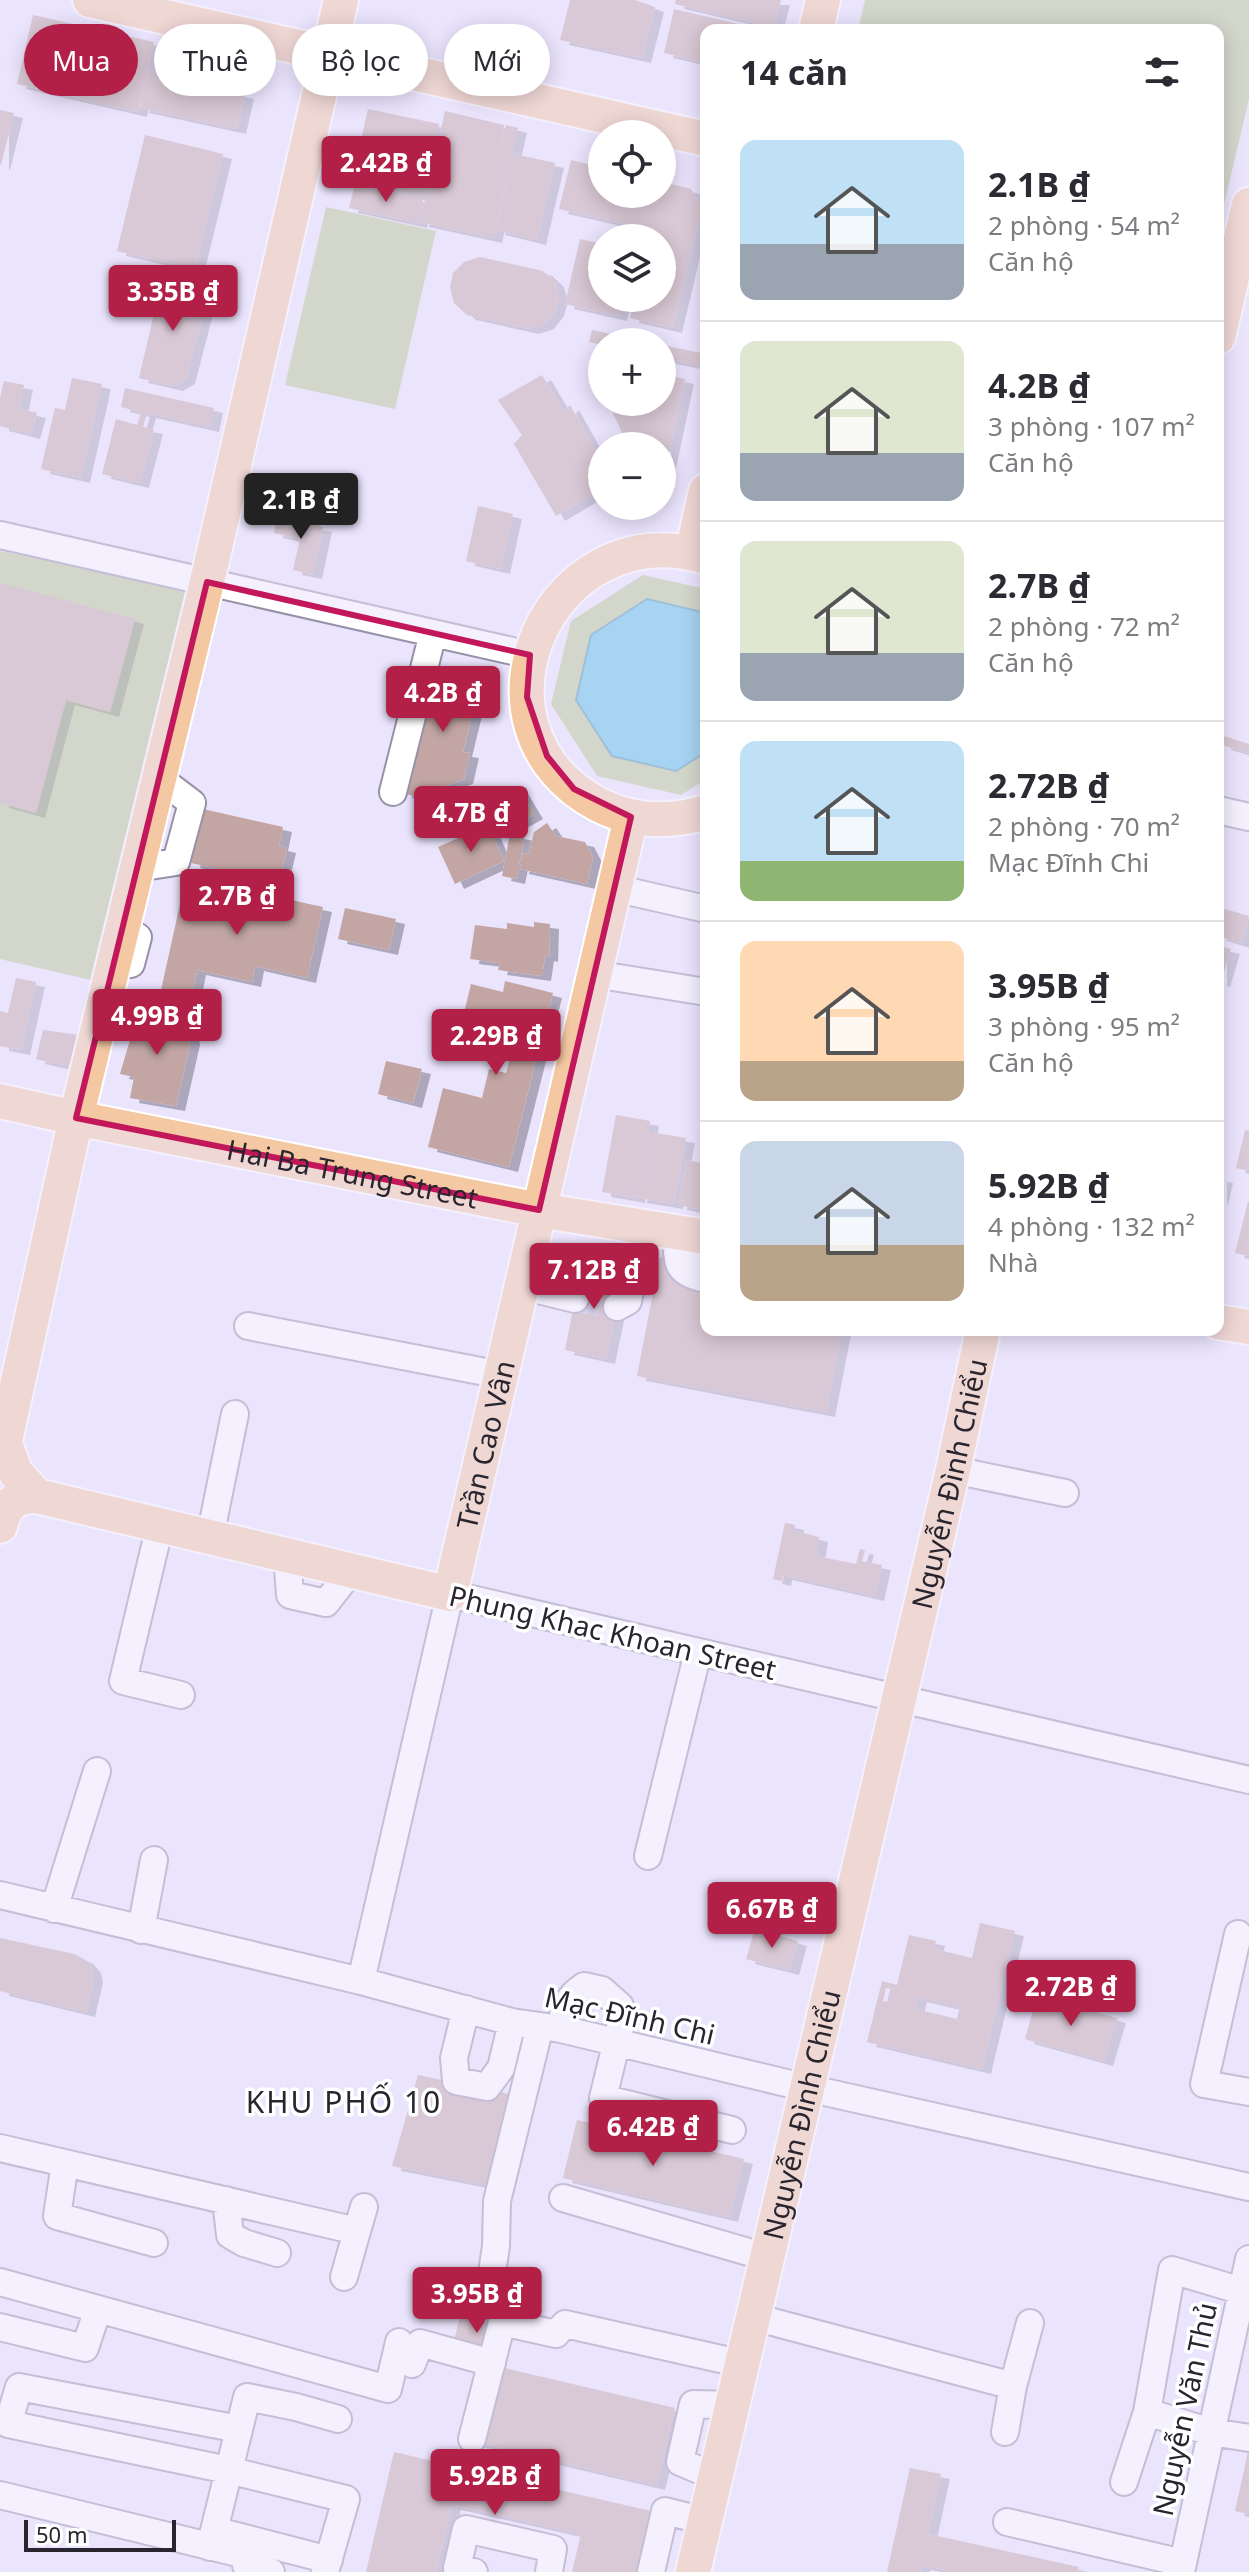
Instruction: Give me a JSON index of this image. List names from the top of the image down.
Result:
{
  "streets": {
    "main road": [
      "Hai Ba Trung Street",
      "Trần Cao Vân",
      "Nguyễn Đình Chiểu",
      "Phung Khac Khoan Street"
    ],
    "street": ["Mạc Đĩnh Chi", "Nguyễn Văn Thủ"]
  },
  "crossings": [
    ["Hai Ba Trung Street", "Trần Cao Vân"],
    ["Trần Cao Vân", "Phung Khac Khoan Street"],
    ["Trần Cao Vân", "Mạc Đĩnh Chi"],
    ["Nguyễn Đình Chiểu", "Phung Khac Khoan Street"],
    ["Nguyễn Đình Chiểu", "Mạc Đĩnh Chi"]
  ],
  "districts": ["KHU PHỐ 10"],
  "scale_bar": "50 m",
  "page": {
    "chip": [
      "Mua",
      "Thuê",
      "Bộ lọc",
      "Mới"
    ],
    "heading": "14 căn",
    "map_buttons": ["+", "−"],
    "list": [
      {
        "name": "2.1B ₫",
        "note": "2 phòng · 54 m² · Căn hộ"
      },
      {
        "name": "4.2B ₫",
        "note": "3 phòng · 107 m² · Căn hộ"
      },
      {
        "name": "2.7B ₫",
        "note": "2 phòng · 72 m² · Căn hộ"
      },
      {
        "name": "2.72B ₫",
        "note": "2 phòng · 70 m² · Mạc Đĩnh Chi"
      },
      {
        "name": "3.95B ₫",
        "note": "3 phòng · 95 m² · Căn hộ"
      },
      {
        "name": "5.92B ₫",
        "note": "4 phòng · 132 m² · Nhà"
      }
    ],
    "price": [
      "2.42B ₫",
      "3.35B ₫",
      "2.1B ₫",
      "4.2B ₫",
      "4.7B ₫",
      "2.7B ₫",
      "4.99B ₫",
      "2.29B ₫",
      "7.12B ₫",
      "6.67B ₫",
      "2.72B ₫",
      "6.42B ₫",
      "3.95B ₫",
      "5.92B ₫"
    ],
    "scale": "50 m"
  }
}
